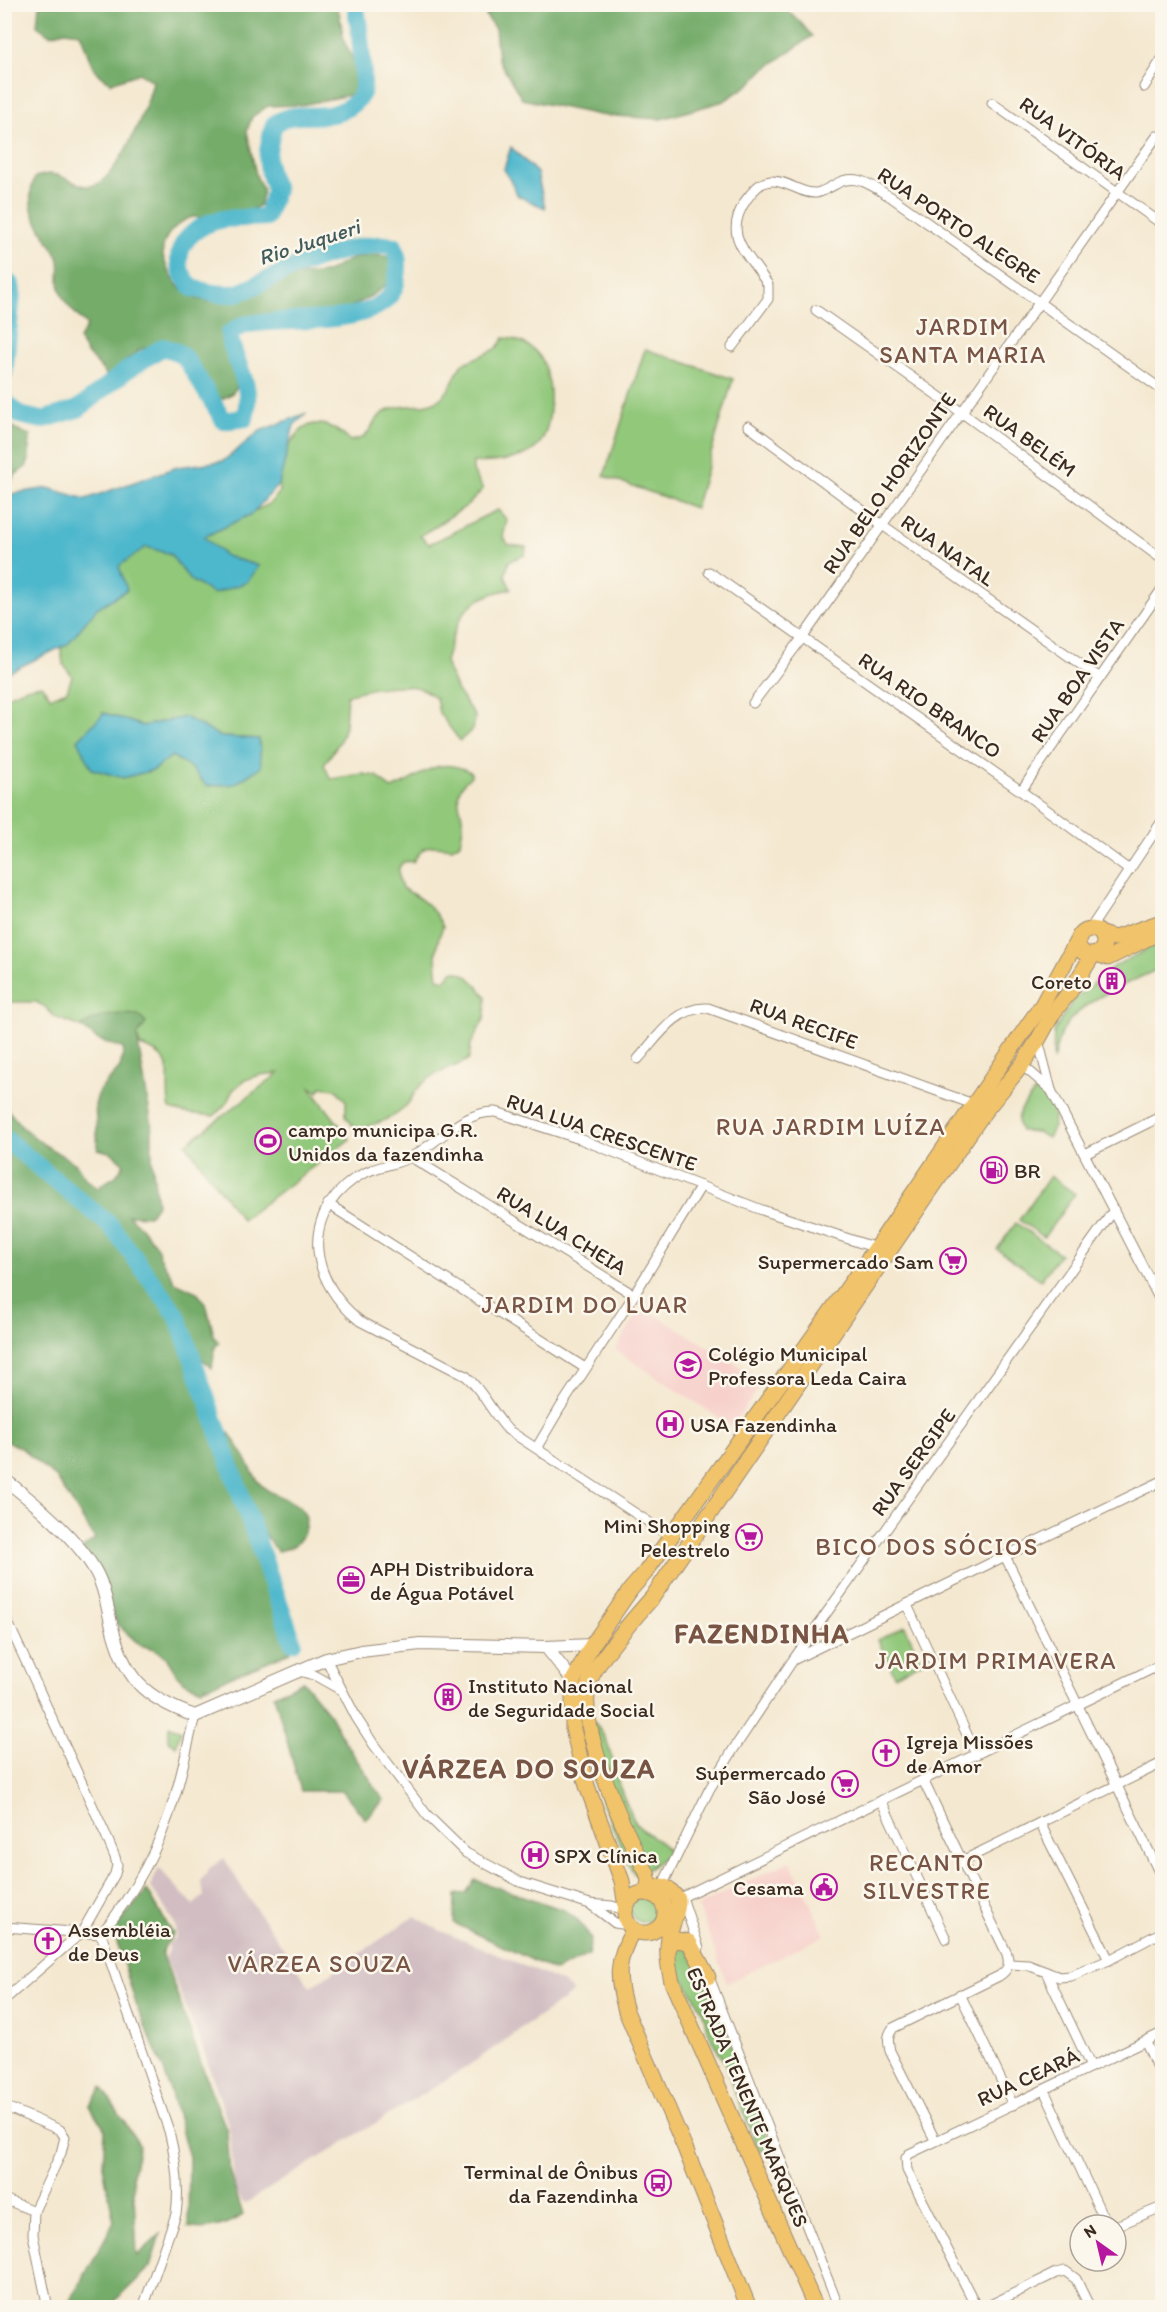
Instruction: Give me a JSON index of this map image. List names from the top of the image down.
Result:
{
  "streets": {
    "main road": ["ESTRADA TENENTE MARQUES"],
    "street": [
      "RUA VITÓRIA",
      "RUA PORTO ALEGRE",
      "RUA BELÉM",
      "RUA BELO HORIZONTE",
      "RUA NATAL",
      "RUA BOA VISTA",
      "RUA RIO BRANCO",
      "RUA RECIFE",
      "RUA LUA CRESCENTE",
      "RUA LUA CHEIA",
      "RUA SERGIPE",
      "RUA CEARÁ"
    ]
  },
  "crossings": [
    ["RUA VITÓRIA", "RUA BELO HORIZONTE"],
    ["RUA PORTO ALEGRE", "RUA BELO HORIZONTE"],
    ["RUA BELÉM", "RUA BELO HORIZONTE"],
    ["RUA BELO HORIZONTE", "RUA NATAL"],
    ["RUA BELO HORIZONTE", "RUA RIO BRANCO"],
    ["RUA NATAL", "RUA BOA VISTA"],
    ["RUA BOA VISTA", "RUA RIO BRANCO"],
    ["RUA LUA CRESCENTE", "RUA LUA CHEIA"]
  ],
  "districts": [
    "JARDIM SANTA MARIA",
    "RUA JARDIM LUÍZA",
    "JARDIM DO LUAR",
    "BICO DOS SÓCIOS",
    "FAZENDINHA",
    "JARDIM PRIMAVERA",
    "VÁRZEA DO SOUZA",
    "RECANTO SILVESTRE",
    "VÁRZEA SOUZA"
  ],
  "water": ["Rio Juqueri"],
  "places": {
    "building": ["Coreto", "Instituto Nacional de Seguridade Social"],
    "sports": ["campo municipa G.R. Unidos da fazendinha"],
    "fuel station": ["BR"],
    "supermarket": ["Supermercado Sam", "Mini Shopping Pelestrelo", "Suṕermercado São José"],
    "school or university": ["Colégio Municipal Professora Leda Caira"],
    "hospital": ["USA Fazendinha", "SPX Clínica"],
    "office": ["APH Distribuidora de Água Potável"],
    "church": ["Igreja Missões de Amor", "Assembléia de Deus"],
    "public building": ["Cesama"],
    "bus stop": ["Terminal de Ônibus da Fazendinha"]
  },
  "north": "top left"
}
